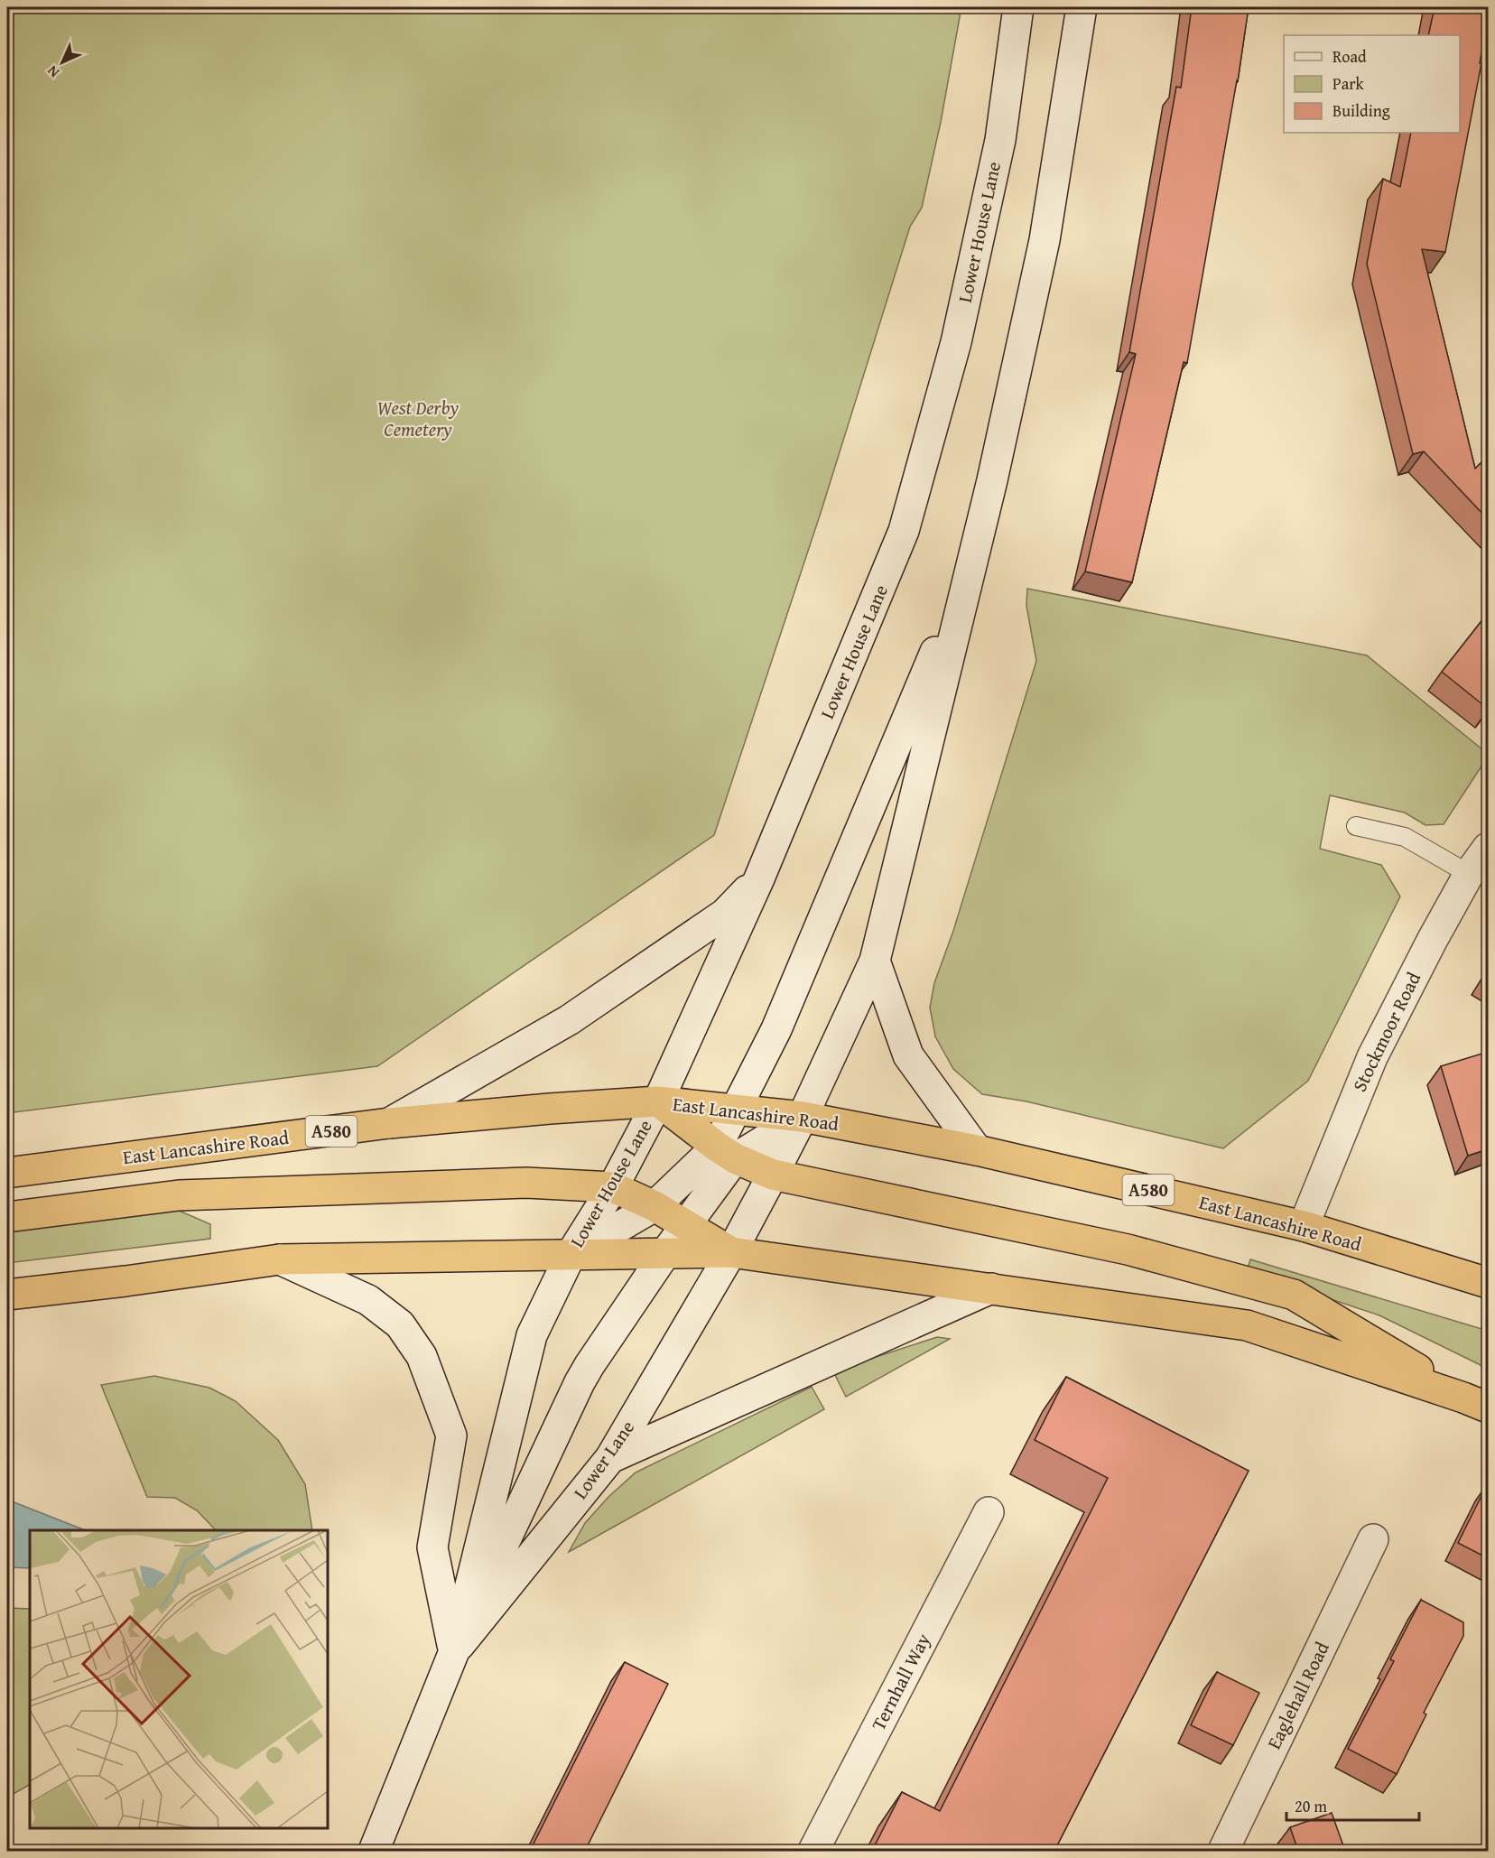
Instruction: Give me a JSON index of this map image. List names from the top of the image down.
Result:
{
  "streets": {
    "highway": ["East Lancashire Road", "A580"],
    "street": [
      "Lower House Lane",
      "Stockmoor Road",
      "Lower Lane",
      "Ternhall Way",
      "Eaglehall Road"
    ]
  },
  "crossings": [
    ["Lower House Lane", "East Lancashire Road"],
    ["Lower House Lane", "Lower Lane"],
    ["Stockmoor Road", "East Lancashire Road"]
  ],
  "parks": ["West Derby Cemetery"],
  "legend": ["Road", "Park", "Building"],
  "scale_bar": "20 m",
  "north": "bottom left"
}
